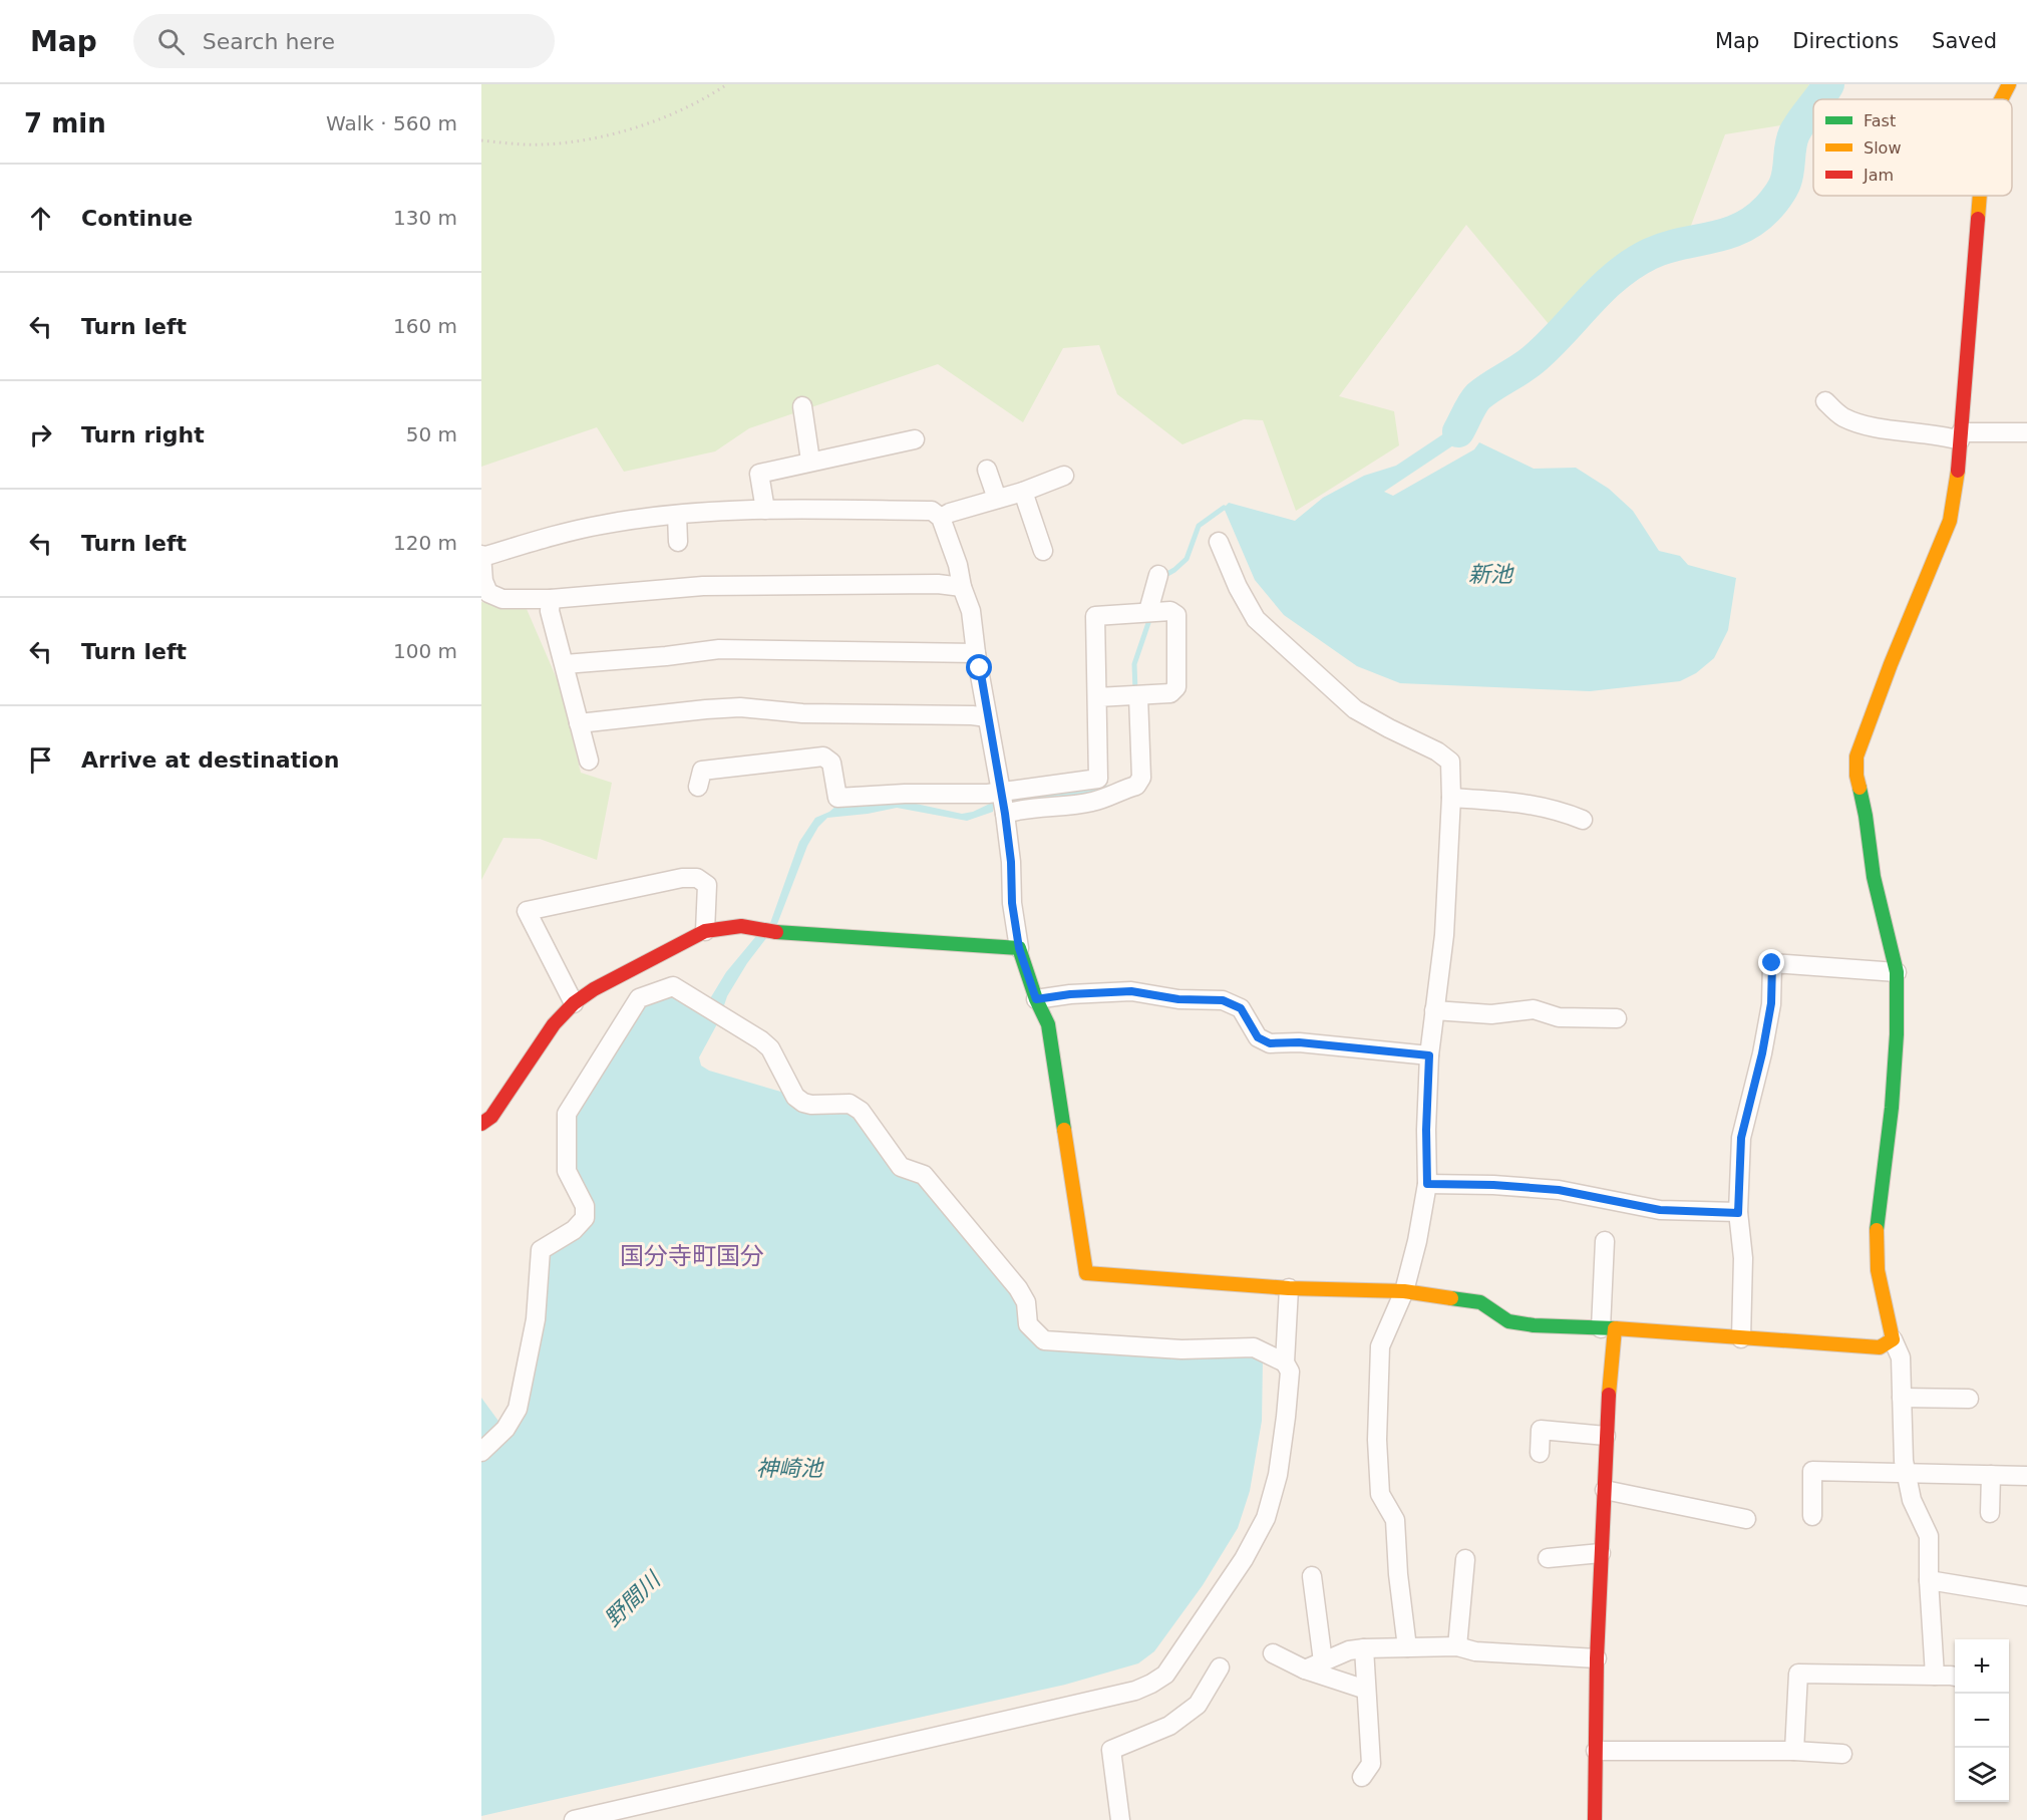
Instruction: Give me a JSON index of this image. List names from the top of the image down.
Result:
{
  "districts": ["国分寺町国分"],
  "water": ["新池", "神崎池", "野間川"],
  "legend": ["Fast", "Slow", "Jam"],
  "page": {
    "header": "Map",
    "search": "Search here",
    "nav": ["Map", "Directions", "Saved"],
    "heading": ["7 min", "Walk · 560 m"],
    "list": [
      ["Continue", "130 m"],
      ["Turn left", "160 m"],
      ["Turn right", "50 m"],
      ["Turn left", "120 m"],
      ["Turn left", "100 m"],
      "Arrive at destination"
    ],
    "map_buttons": ["+", "−"]
  }
}
